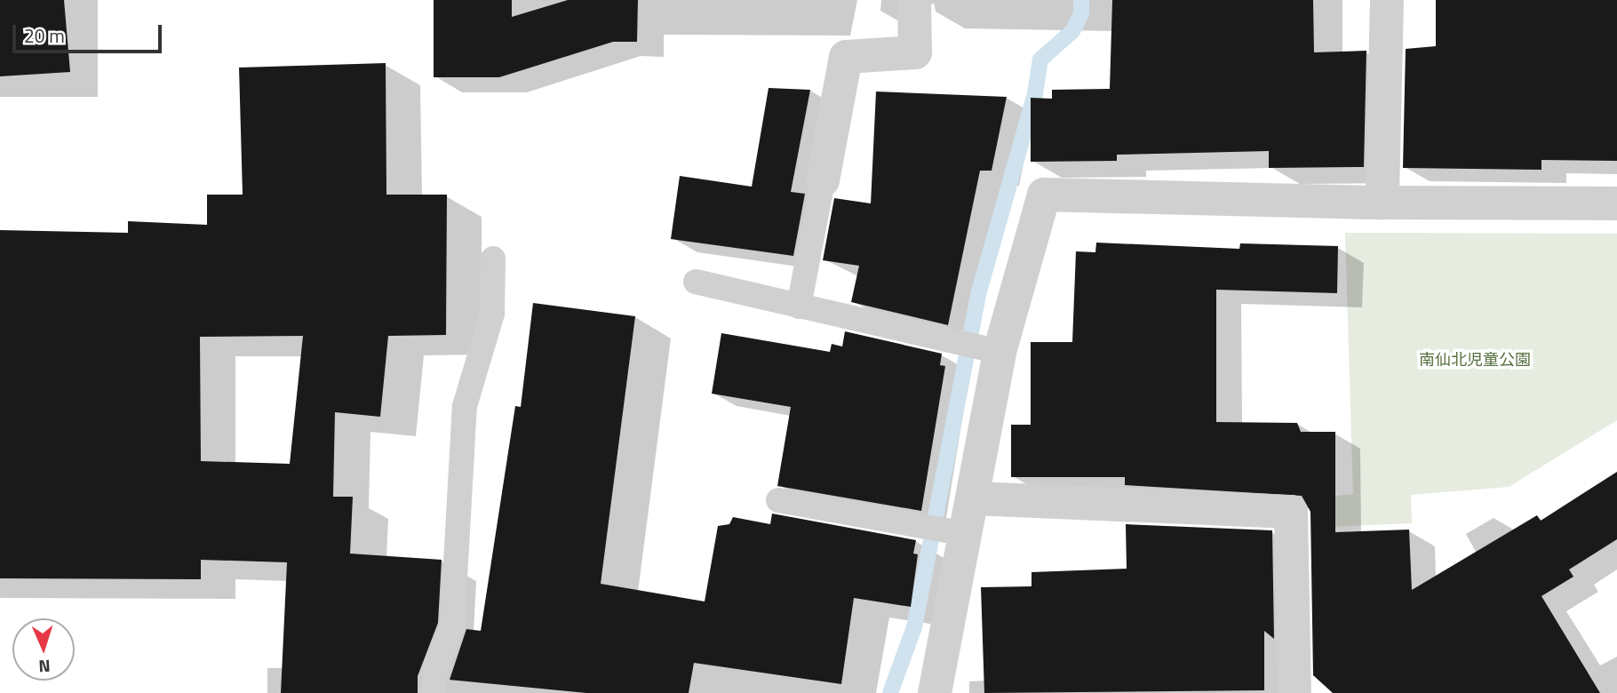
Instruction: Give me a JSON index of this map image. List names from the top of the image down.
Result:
{
  "parks": ["南仙北児童公園"],
  "scale_bar": "20 m",
  "north": "bottom"
}
